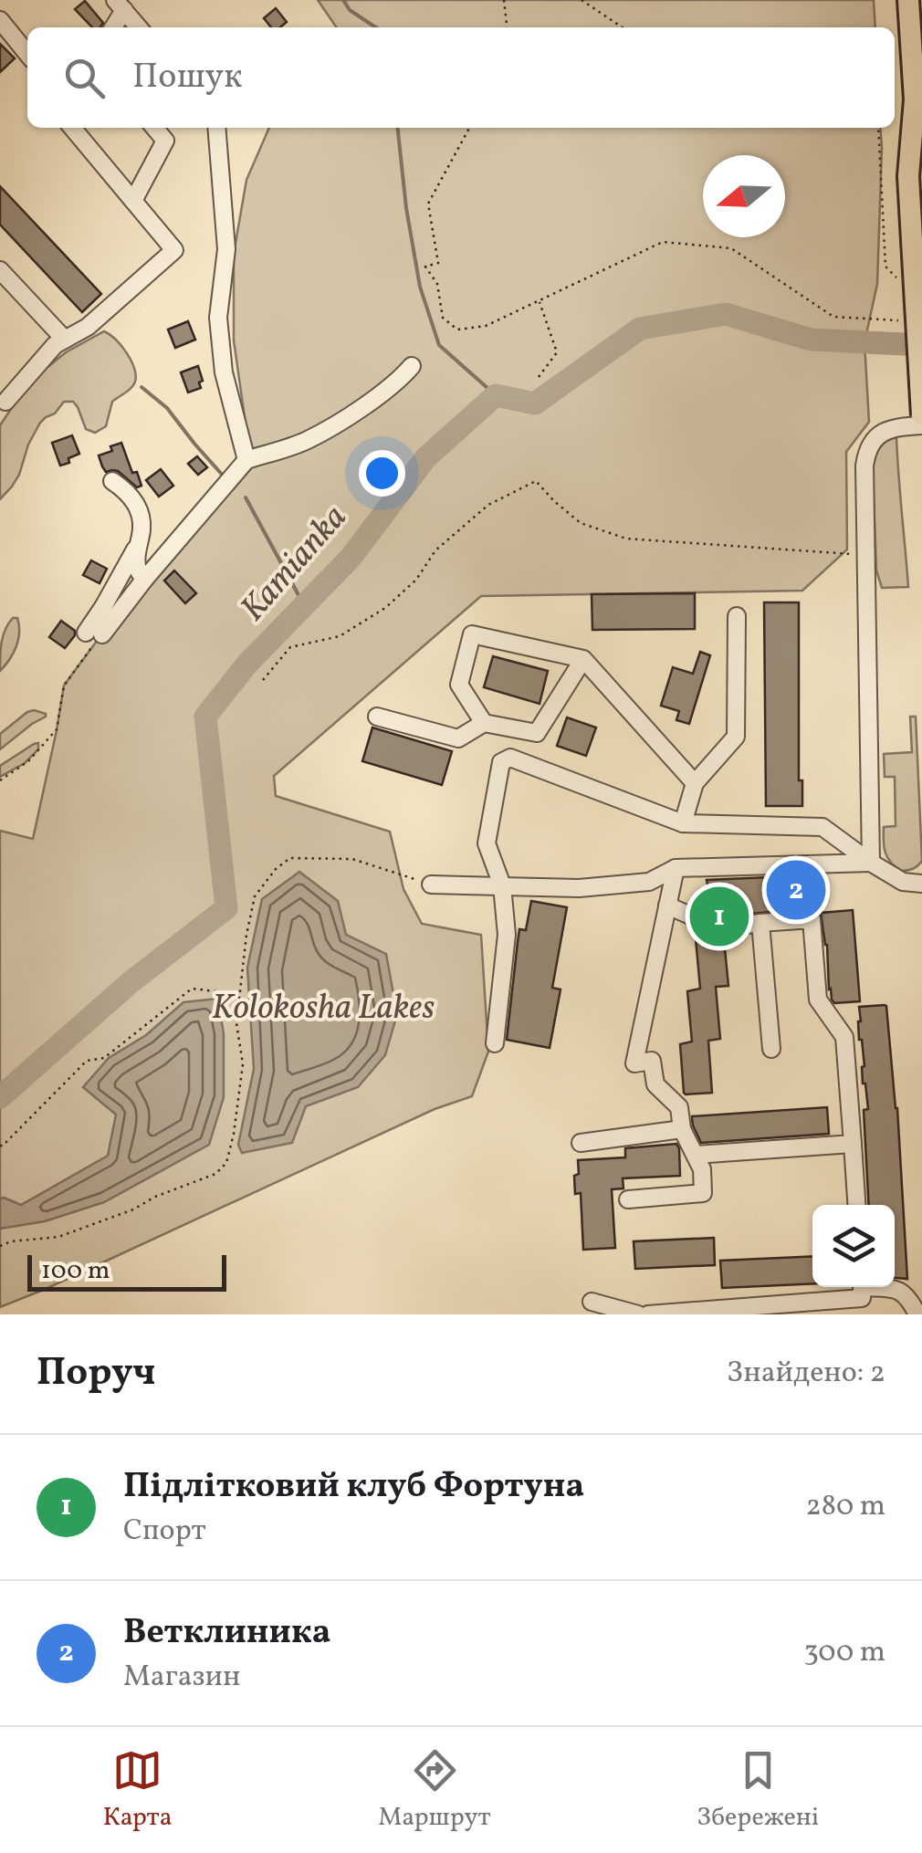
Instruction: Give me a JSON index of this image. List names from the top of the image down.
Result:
{
  "water": ["Kamianka", "Kolokosha Lakes"],
  "scale_bar": "100 m",
  "north": "left",
  "page": {
    "search": "Пошук",
    "pins": ["2", "1"],
    "scale": "100 m",
    "heading": ["Поруч", "Знайдено: 2"],
    "list": [
      {
        "mark": "1",
        "name": "Підлітковий клуб Фортуна",
        "note": "Спорт",
        "value": "280 m"
      },
      {
        "mark": "2",
        "name": "Ветклиника",
        "note": "Магазин",
        "value": "300 m"
      }
    ],
    "nav": ["Карта", "Маршрут", "Збережені"]
  }
}
